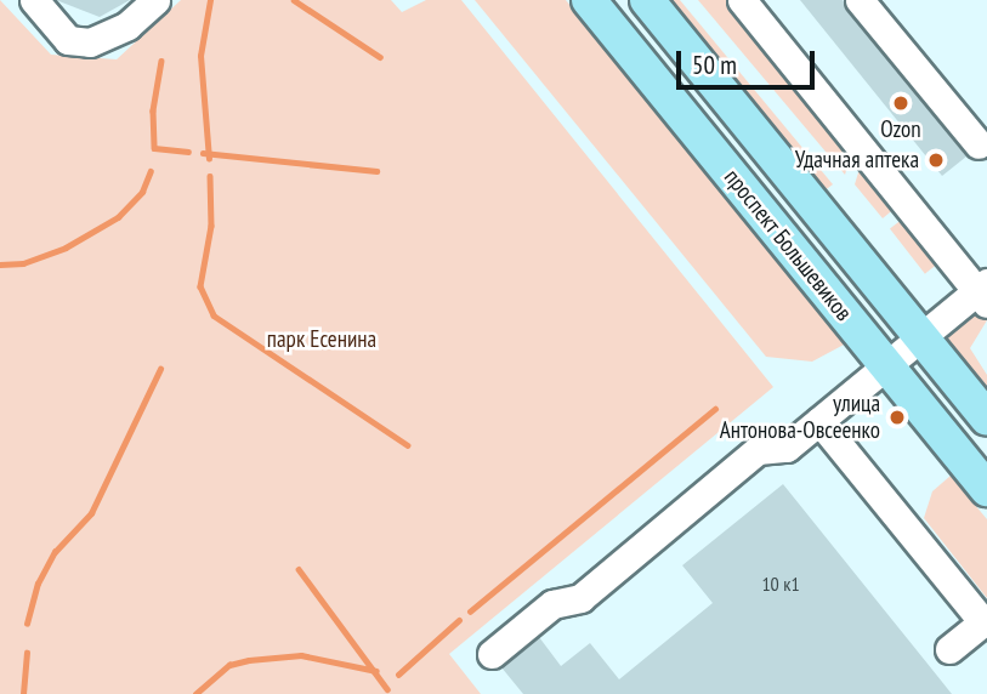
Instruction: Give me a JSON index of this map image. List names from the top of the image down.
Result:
{
  "streets": {
    "main road": ["проспект Большевиков"]
  },
  "parks": ["парк Есенина"],
  "places": ["Ozon", "Удачная аптека", "улица Антонова-Овсеенко"],
  "house_numbers": ["10 к1"],
  "scale_bar": "50 m"
}
